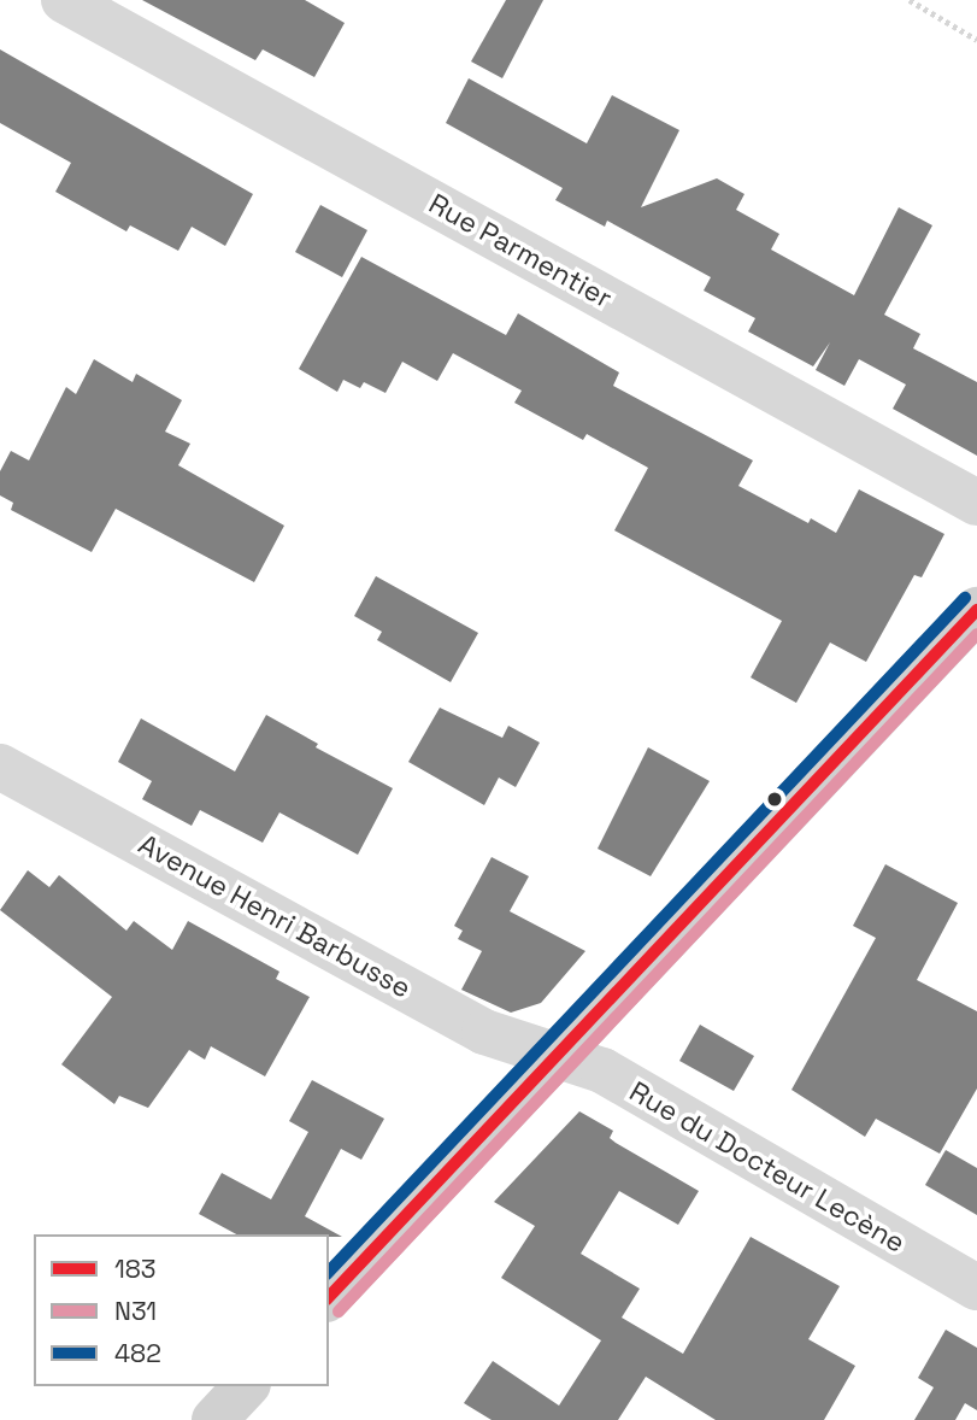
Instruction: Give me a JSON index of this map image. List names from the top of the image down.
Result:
{
  "streets": {
    "street": ["Rue Parmentier", "Avenue Henri Barbusse", "Rue du Docteur Lecène"]
  },
  "crossings": [
    ["Avenue Henri Barbusse", "Rue du Docteur Lecène"]
  ],
  "lines": ["transit line 482", "transit line 183", "transit line N31"],
  "legend": ["183", "N31", "482"]
}
